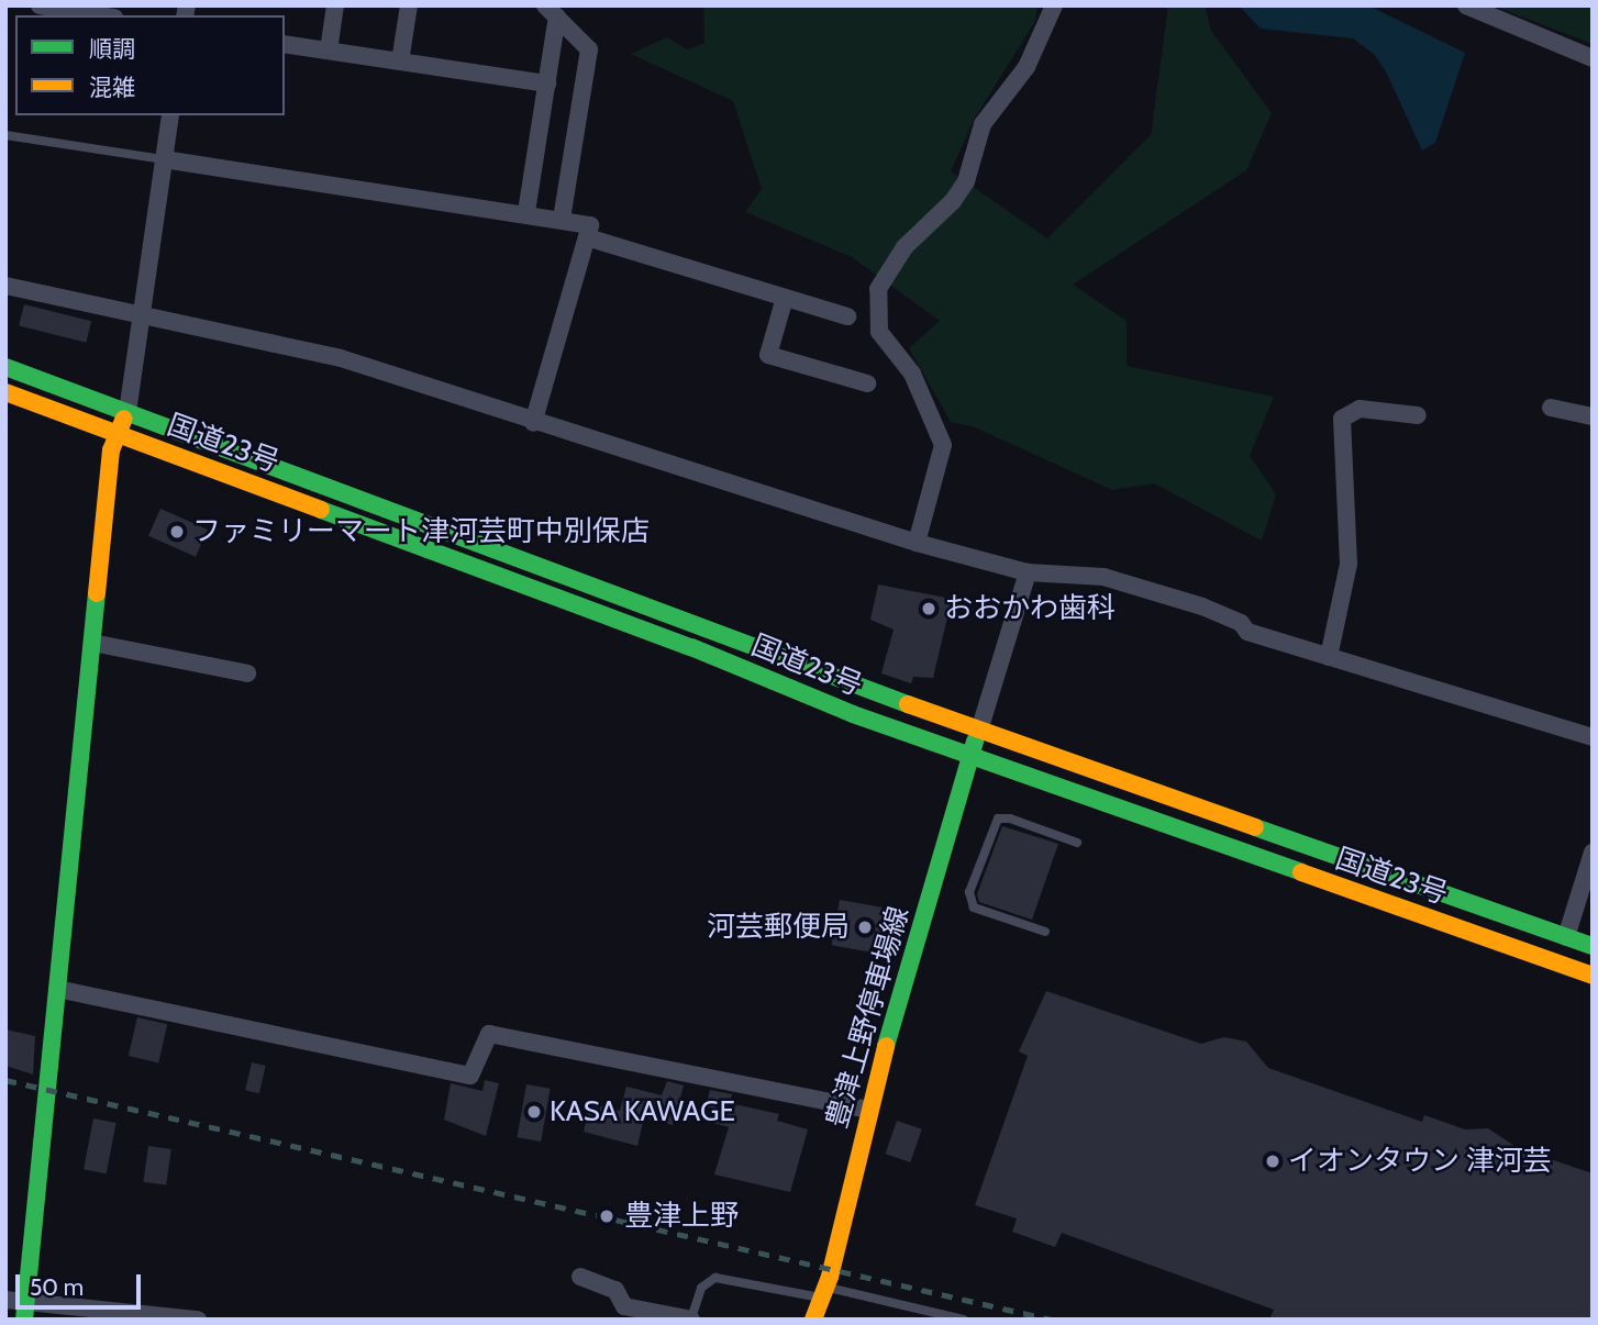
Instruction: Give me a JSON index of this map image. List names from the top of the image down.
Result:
{
  "streets": {
    "main road": ["国道23号", "豊津上野停車場線"]
  },
  "crossings": [
    ["国道23号", "豊津上野停車場線"]
  ],
  "places": [
    "ファミリーマート津河芸町中別保店",
    "おおかわ歯科",
    "河芸郵便局",
    "KASA KAWAGE",
    "イオンタウン 津河芸",
    "豊津上野"
  ],
  "legend": ["順調", "混雑"],
  "scale_bar": "50 m"
}
